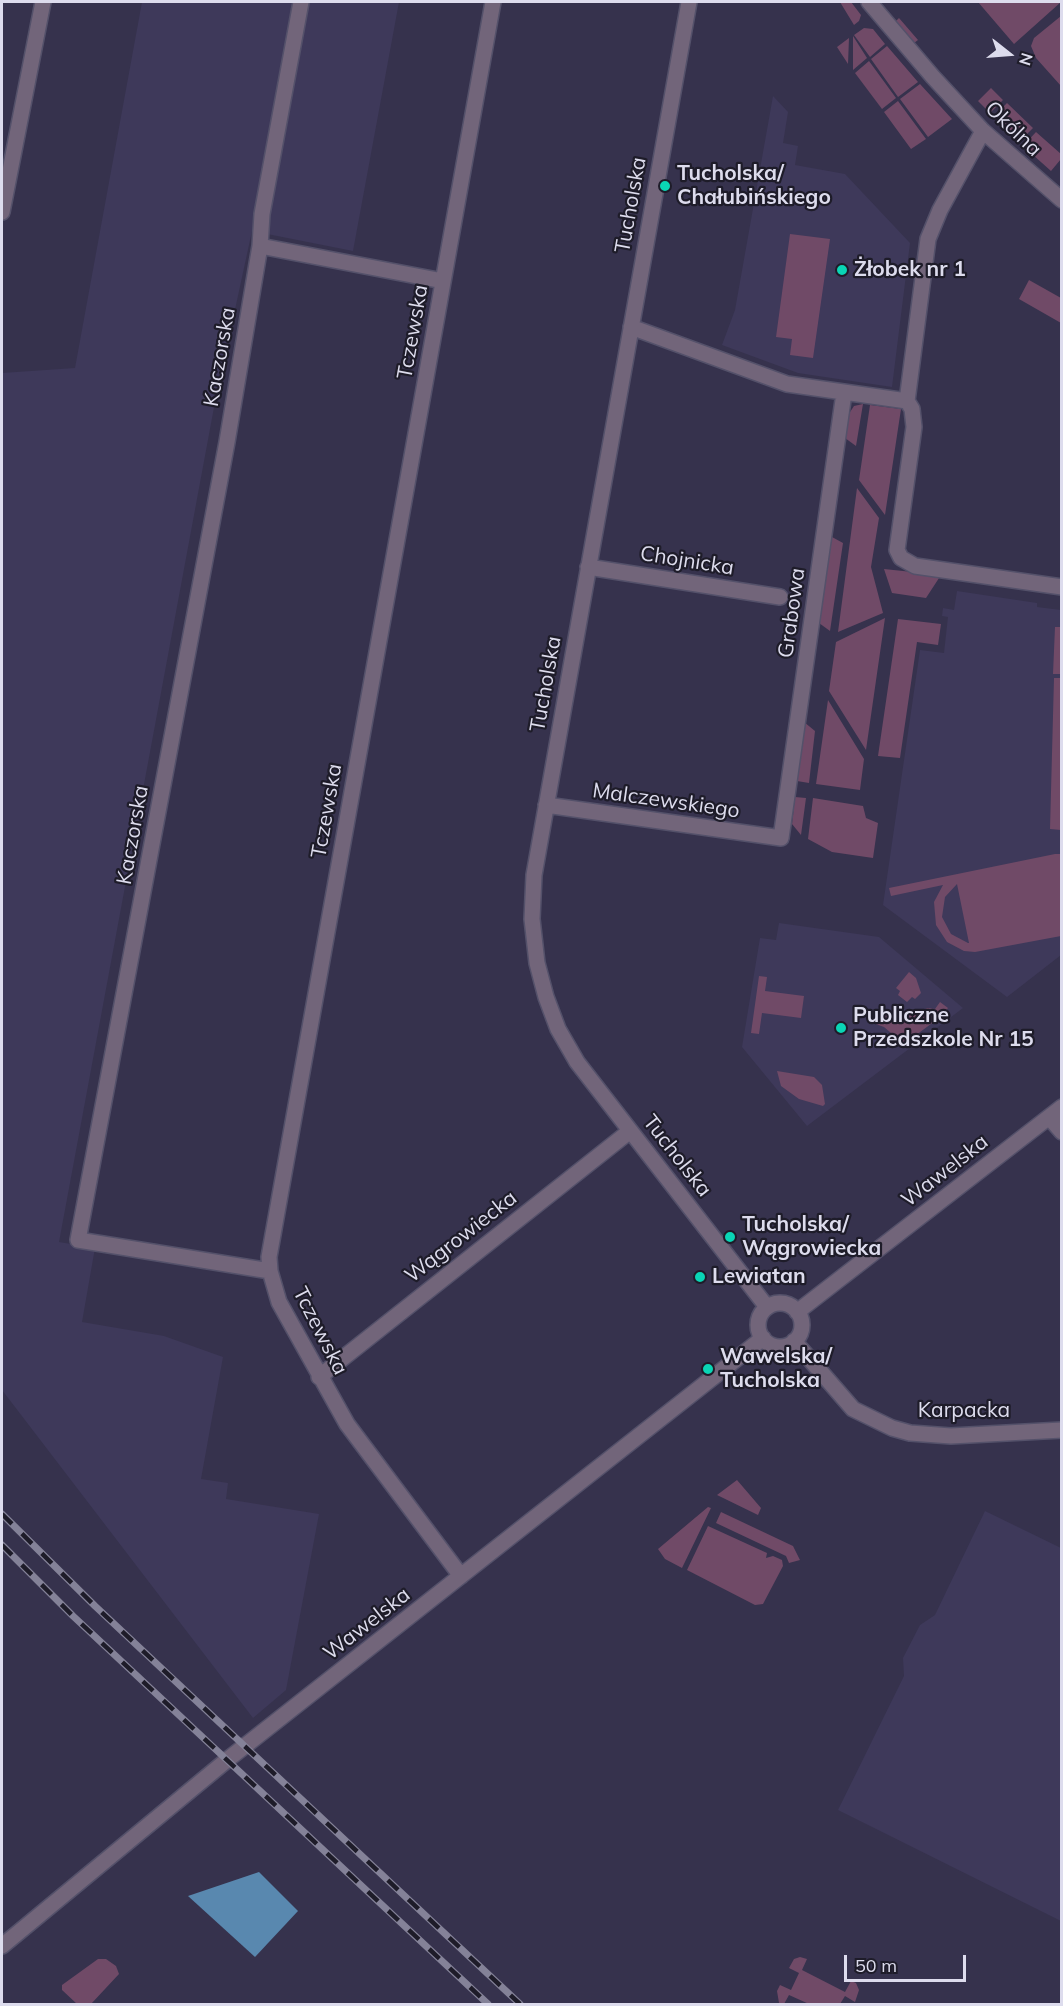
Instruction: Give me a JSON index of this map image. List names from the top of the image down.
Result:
{
  "streets": {
    "street": [
      "Okólna",
      "Tucholska",
      "Tczewska",
      "Kaczorska",
      "Chojnicka",
      "Grabowa",
      "Malczewskiego",
      "Wawelska",
      "Wągrowiecka",
      "Karpacka"
    ]
  },
  "crossings": [
    ["Tucholska", "Chojnicka"],
    ["Tucholska", "Malczewskiego"],
    ["Tucholska", "Wawelska"],
    ["Tucholska", "Wągrowiecka"],
    ["Tucholska", "Karpacka"],
    ["Tczewska", "Kaczorska"],
    ["Tczewska", "Wawelska"],
    ["Tczewska", "Wągrowiecka"],
    ["Grabowa", "Malczewskiego"],
    ["Wawelska", "Karpacka"]
  ],
  "places": [
    "Tucholska/ Chałubińskiego",
    "Żłobek nr 1",
    "Publiczne Przedszkole Nr 15",
    "Tucholska/ Wągrowiecka",
    "Lewiatan",
    "Wawelska/ Tucholska"
  ],
  "scale_bar": "50 m",
  "north": "right"
}
